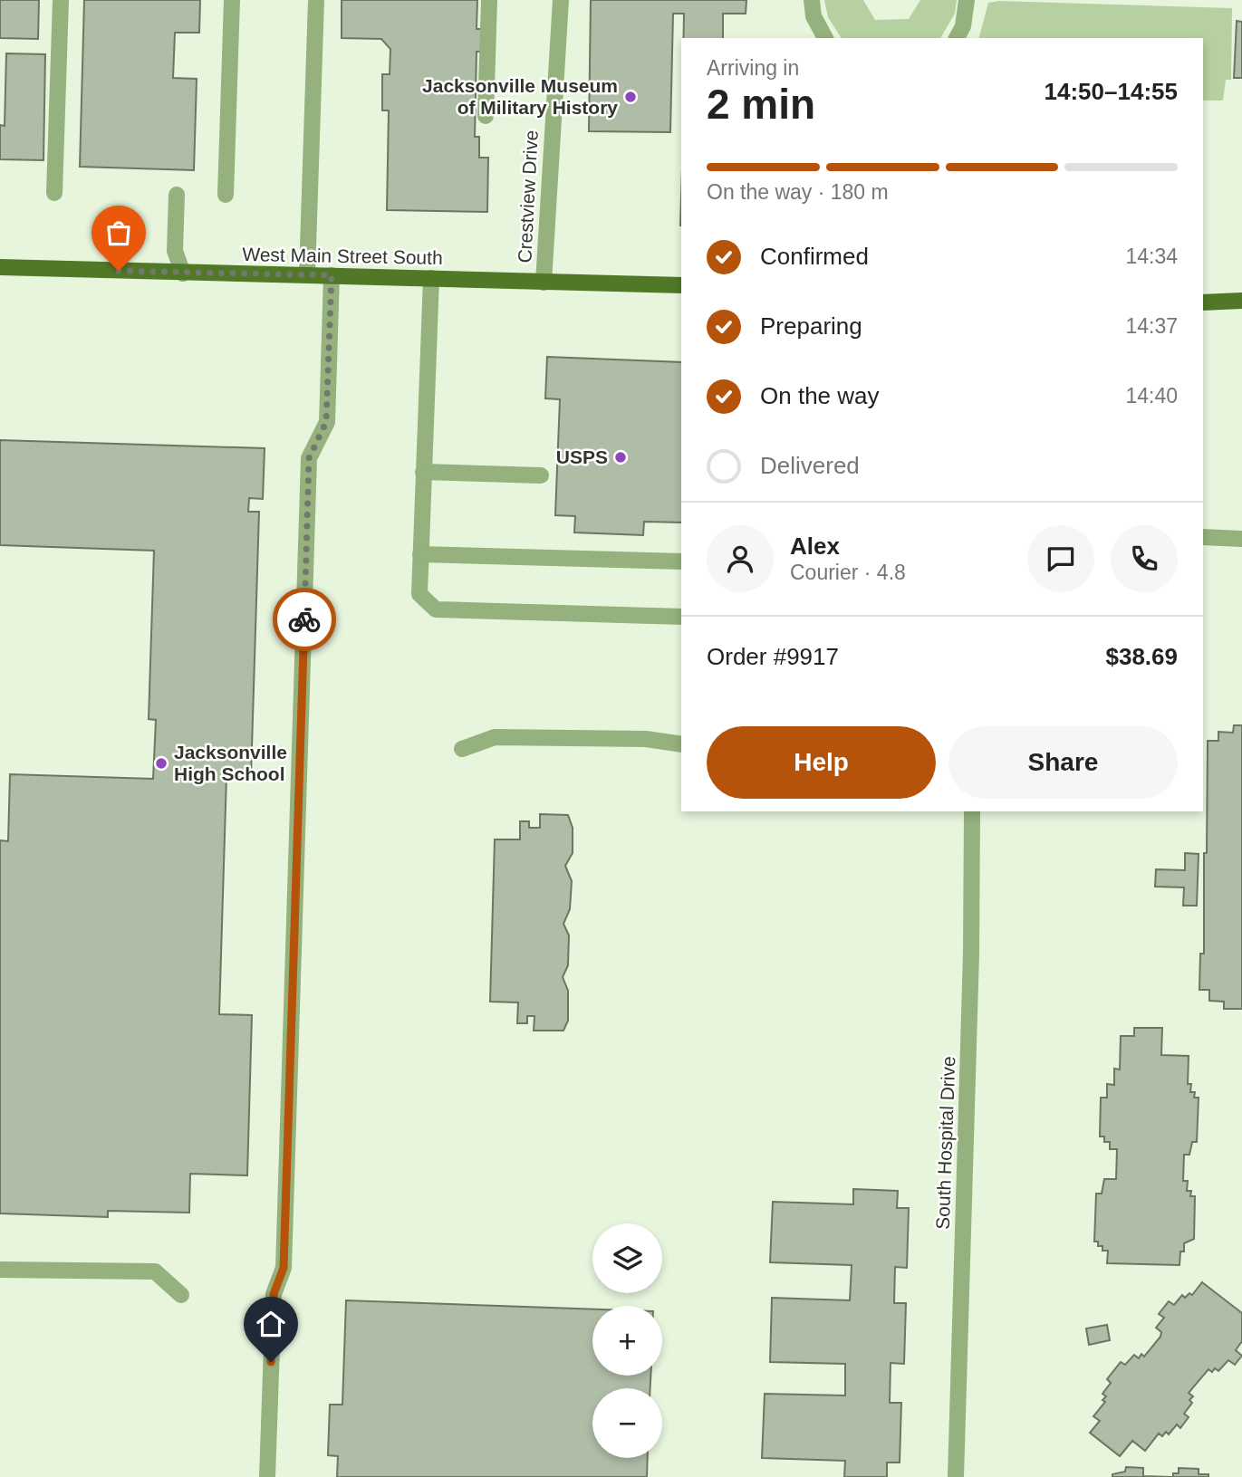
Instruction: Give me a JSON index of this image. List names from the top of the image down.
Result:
{
  "streets": {
    "main road": ["West Main Street South"],
    "street": ["Crestview Drive", "South Hospital Drive"]
  },
  "crossings": [
    ["Crestview Drive", "West Main Street South"]
  ],
  "places": ["Jacksonville Museum of Military History", "USPS", "Jacksonville High School"],
  "page": {
    "heading": ["2 min", "Arriving in", "14:50–14:55"],
    "panel": [
      "Alex",
      "Courier · 4.8",
      "Order #9917",
      "$38.69"
    ],
    "bar": "On the way · 180 m",
    "list": [
      ["Confirmed", "14:34"],
      ["Preparing", "14:37"],
      ["On the way", "14:40"],
      "Delivered"
    ],
    "buttons": ["Help", "Share"],
    "map_buttons": ["+", "−"]
  }
}
